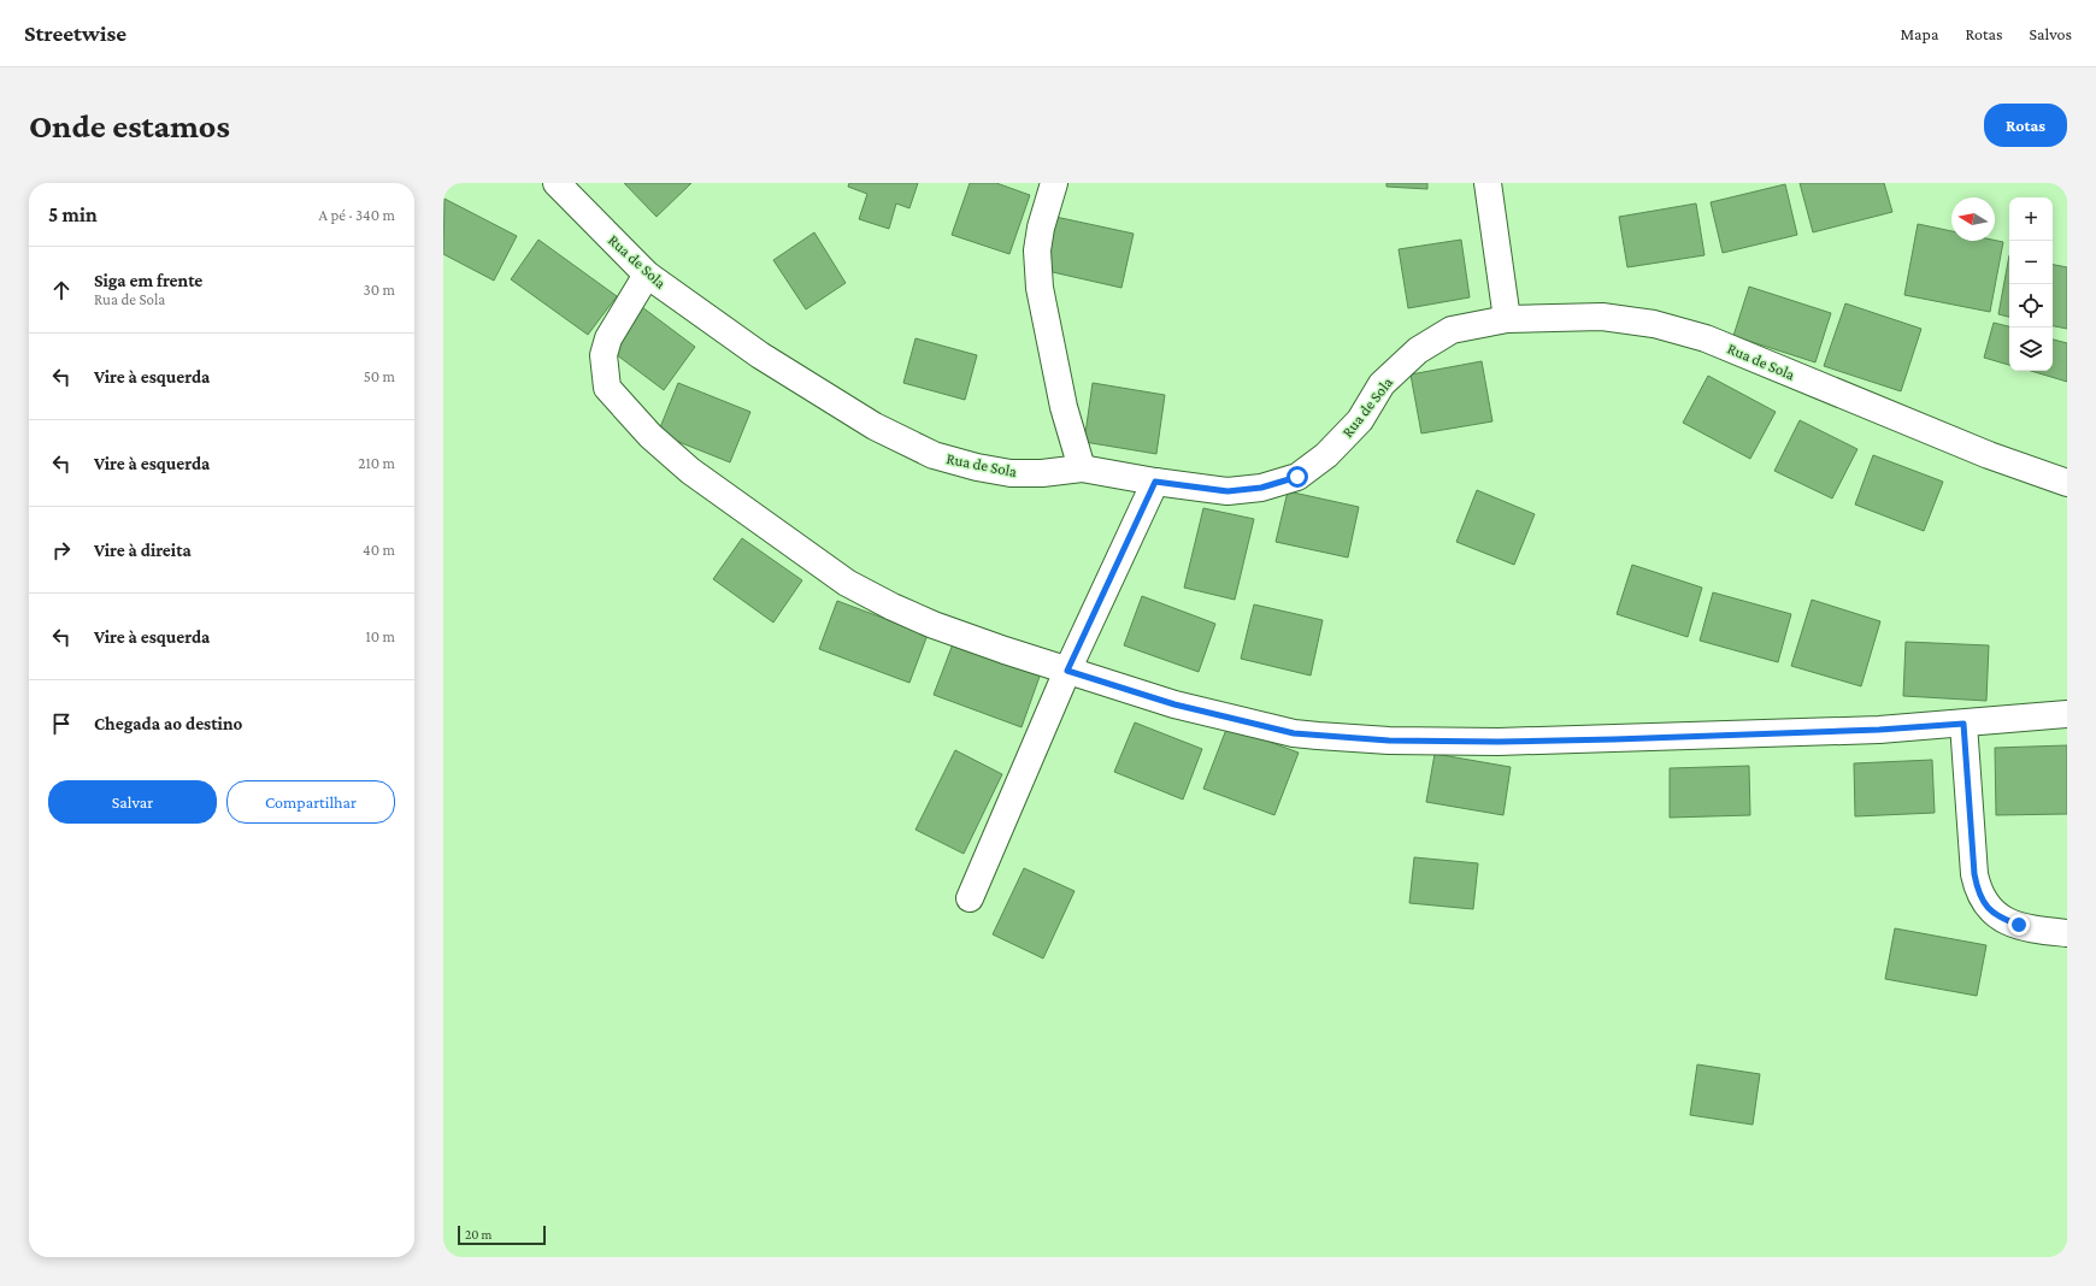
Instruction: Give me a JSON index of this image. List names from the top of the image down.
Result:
{
  "streets": {
    "street": ["Rua de Sola"]
  },
  "scale_bar": "20 m",
  "north": "left",
  "page": {
    "header": "Streetwise",
    "nav": ["Mapa", "Rotas", "Salvos"],
    "buttons": [
      "Rotas",
      ["Salvar", "Compartilhar"]
    ],
    "title": "Onde estamos",
    "heading": ["5 min", "A pé · 340 m"],
    "map_buttons": ["+", "−"],
    "list": [
      ["Siga em frente", "Rua de Sola", "30 m"],
      ["Vire à esquerda", "50 m"],
      ["Vire à esquerda", "210 m"],
      ["Vire à direita", "40 m"],
      ["Vire à esquerda", "10 m"],
      "Chegada ao destino"
    ],
    "scale": "20 m"
  }
}
